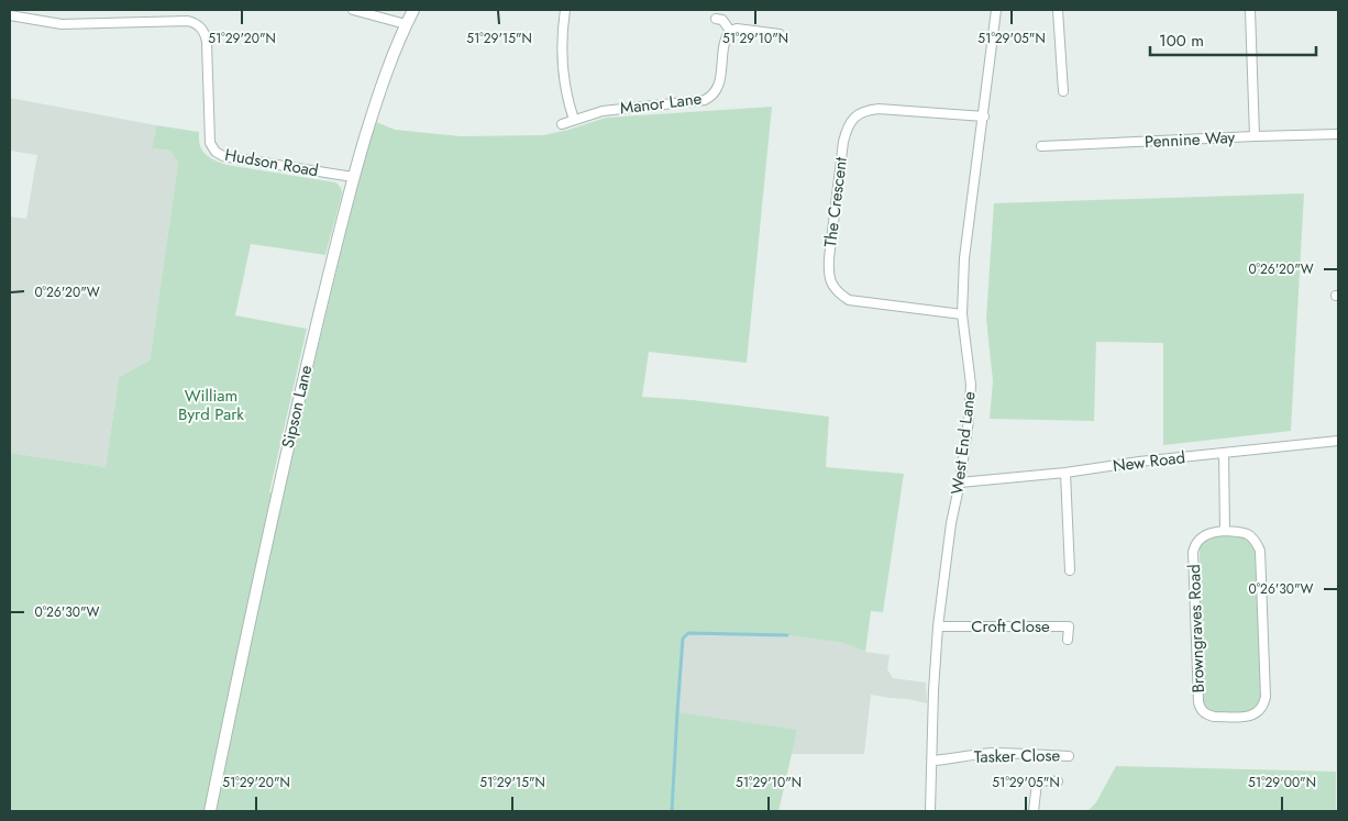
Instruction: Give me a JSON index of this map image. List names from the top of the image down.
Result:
{
  "streets": {
    "street": [
      "Manor Lane",
      "Pennine Way",
      "Hudson Road",
      "The Crescent",
      "Sipson Lane",
      "West End Lane",
      "New Road",
      "Croft Close",
      "Browngraves Road",
      "Tasker Close"
    ]
  },
  "crossings": [
    ["Hudson Road", "Sipson Lane"],
    ["The Crescent", "West End Lane"],
    ["West End Lane", "New Road"],
    ["West End Lane", "Croft Close"],
    ["West End Lane", "Tasker Close"]
  ],
  "parks": ["William Byrd Park"],
  "scale_bar": "100 m",
  "coordinates": [
    "51°29'20\"N",
    "51°29'15\"N",
    "51°29'10\"N",
    "51°29'05\"N",
    "0°26'20\"W",
    "0°26'30\"W",
    "51°29'00\"N"
  ]
}
